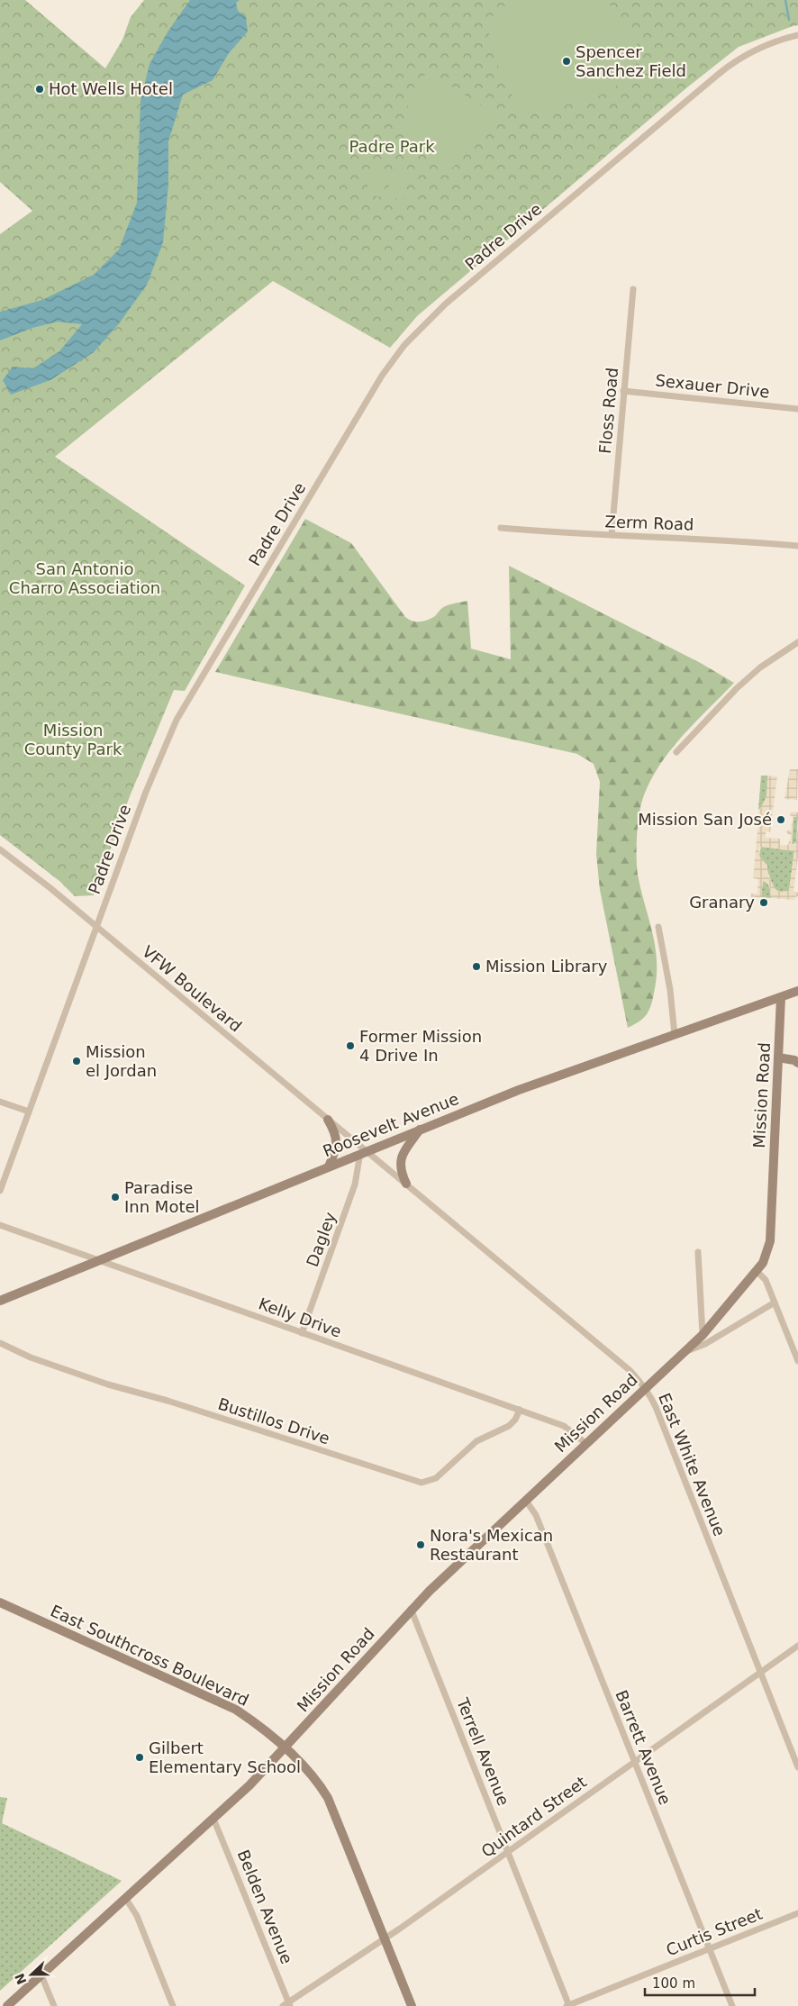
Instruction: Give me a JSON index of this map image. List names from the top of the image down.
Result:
{
  "streets": {
    "main road": ["Mission Road", "Roosevelt Avenue", "East Southcross Boulevard"],
    "street": [
      "Padre Drive",
      "Sexauer Drive",
      "Floss Road",
      "Zerm Road",
      "VFW Boulevard",
      "Dagley",
      "Kelly Drive",
      "Bustillos Drive",
      "East White Avenue",
      "Barrett Avenue",
      "Terrell Avenue",
      "Quintard Street",
      "Belden Avenue",
      "Curtis Street"
    ]
  },
  "crossings": [
    ["Padre Drive", "VFW Boulevard"],
    ["Sexauer Drive", "Floss Road"],
    ["Floss Road", "Zerm Road"],
    ["VFW Boulevard", "Roosevelt Avenue"],
    ["VFW Boulevard", "Dagley"],
    ["VFW Boulevard", "East White Avenue"],
    ["Mission Road", "Roosevelt Avenue"],
    ["Mission Road", "Kelly Drive"],
    ["Mission Road", "East White Avenue"],
    ["Mission Road", "East Southcross Boulevard"],
    ["Mission Road", "Barrett Avenue"],
    ["Mission Road", "Terrell Avenue"],
    ["Mission Road", "Belden Avenue"],
    ["Roosevelt Avenue", "Dagley"],
    ["Roosevelt Avenue", "Kelly Drive"],
    ["Roosevelt Avenue", "East White Avenue"],
    ["Dagley", "Kelly Drive"],
    ["Dagley", "East White Avenue"],
    ["Kelly Drive", "Bustillos Drive"],
    ["East White Avenue", "Quintard Street"],
    ["East Southcross Boulevard", "Quintard Street"],
    ["Barrett Avenue", "Quintard Street"],
    ["Barrett Avenue", "Curtis Street"],
    ["Terrell Avenue", "Quintard Street"],
    ["Terrell Avenue", "Curtis Street"],
    ["Quintard Street", "Belden Avenue"]
  ],
  "parks": ["Padre Park", "San Antonio Charro Association", "Mission County Park"],
  "places": [
    "Spencer Sanchez Field",
    "Hot Wells Hotel",
    "Mission San José",
    "Granary",
    "Mission Library",
    "Former Mission 4 Drive In",
    "Mission el Jordan",
    "Paradise Inn Motel",
    "Nora's Mexican Restaurant",
    "Gilbert Elementary School"
  ],
  "scale_bar": "100 m",
  "north": "left"
}
